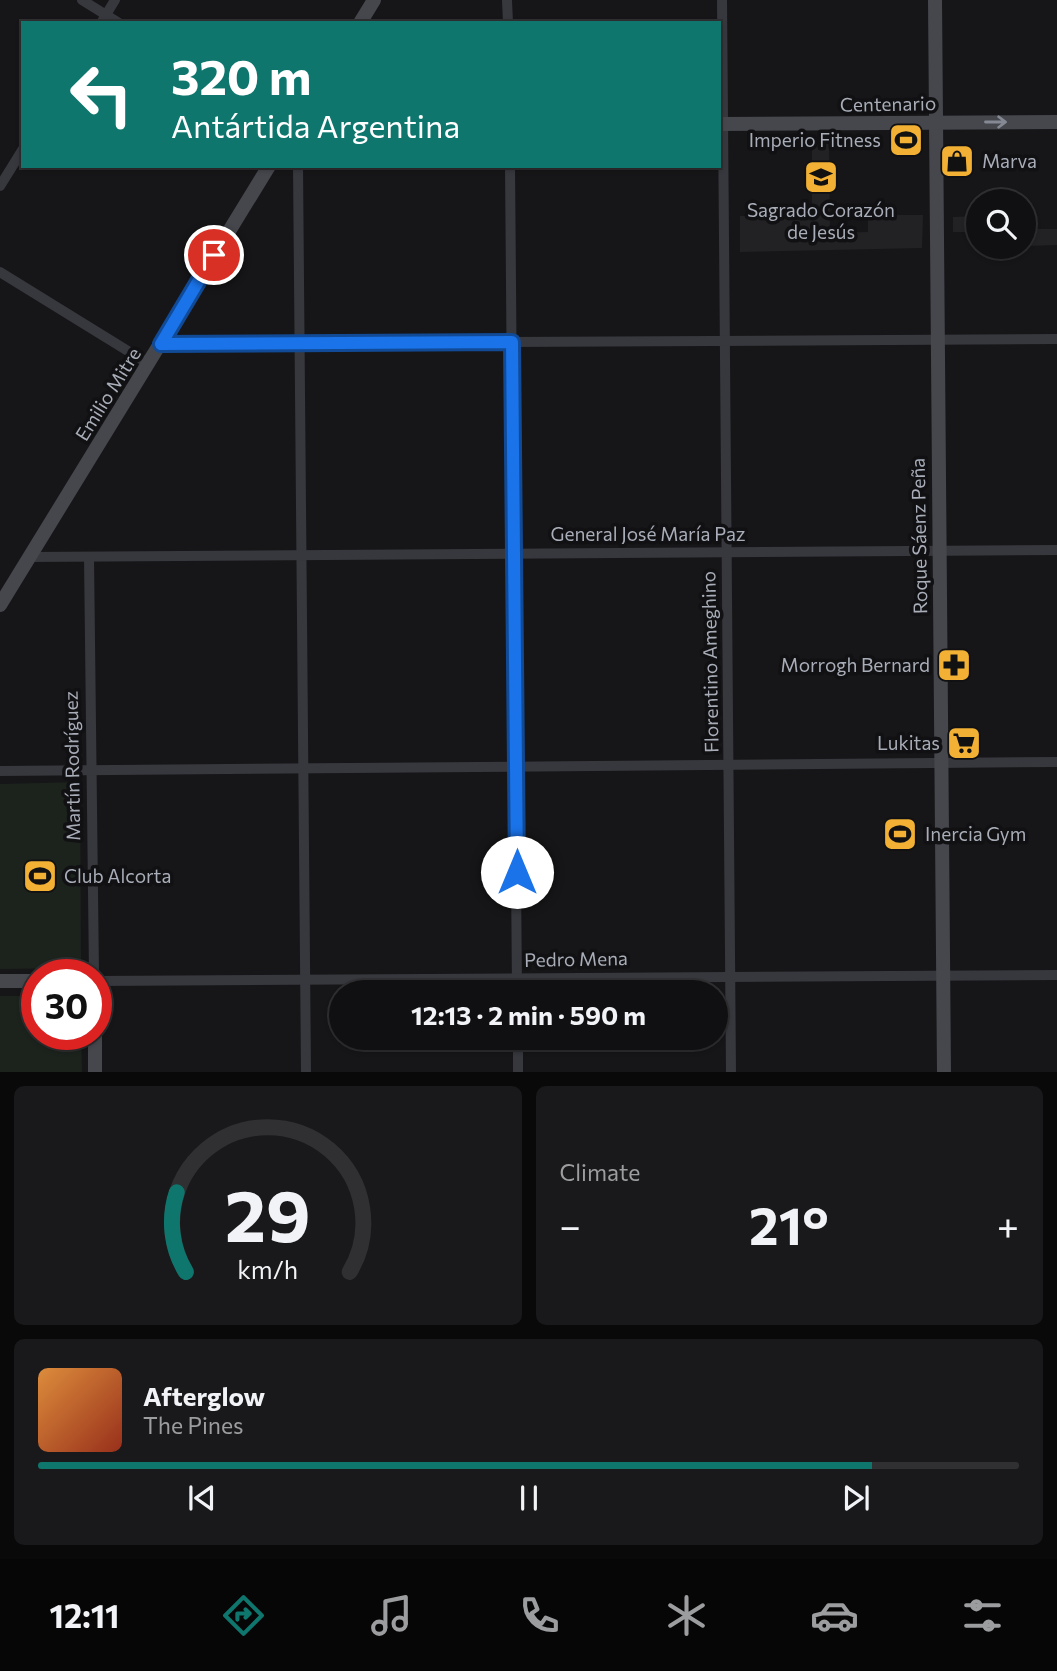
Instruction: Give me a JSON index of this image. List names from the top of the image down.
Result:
{
  "streets": {
    "street": [
      "Centenario",
      "Emilio Mitre",
      "General José María Paz",
      "Roque Sáenz Peña",
      "Florentino Ameghino",
      "Martín Rodríguez",
      "Pedro Mena"
    ]
  },
  "crossings": [
    ["Centenario", "Roque Sáenz Peña"],
    ["Centenario", "Florentino Ameghino"],
    ["Emilio Mitre", "General José María Paz"],
    ["General José María Paz", "Roque Sáenz Peña"],
    ["General José María Paz", "Florentino Ameghino"],
    ["General José María Paz", "Martín Rodríguez"],
    ["Roque Sáenz Peña", "Pedro Mena"],
    ["Florentino Ameghino", "Pedro Mena"]
  ],
  "one_way": ["Centenario"],
  "places": {
    "sports": ["Imperio Fitness", "Inercia Gym", "Club Alcorta"],
    "shop": ["Marva"],
    "school or university": ["Sagrado Corazón de Jesús"],
    "pharmacy": ["Morrogh Bernard"],
    "supermarket": ["Lukitas"]
  },
  "page": {
    "turn": ["320 m", "Antártida Argentina"],
    "limit": "30",
    "trip": "12:13 · 2 min · 590 m",
    "tile": "Climate",
    "heat": ["−", "21°", "+"],
    "song": ["Afterglow", "The Pines"],
    "tabs": "12:11",
    "gauge": ["29", "km/h"]
  }
}
